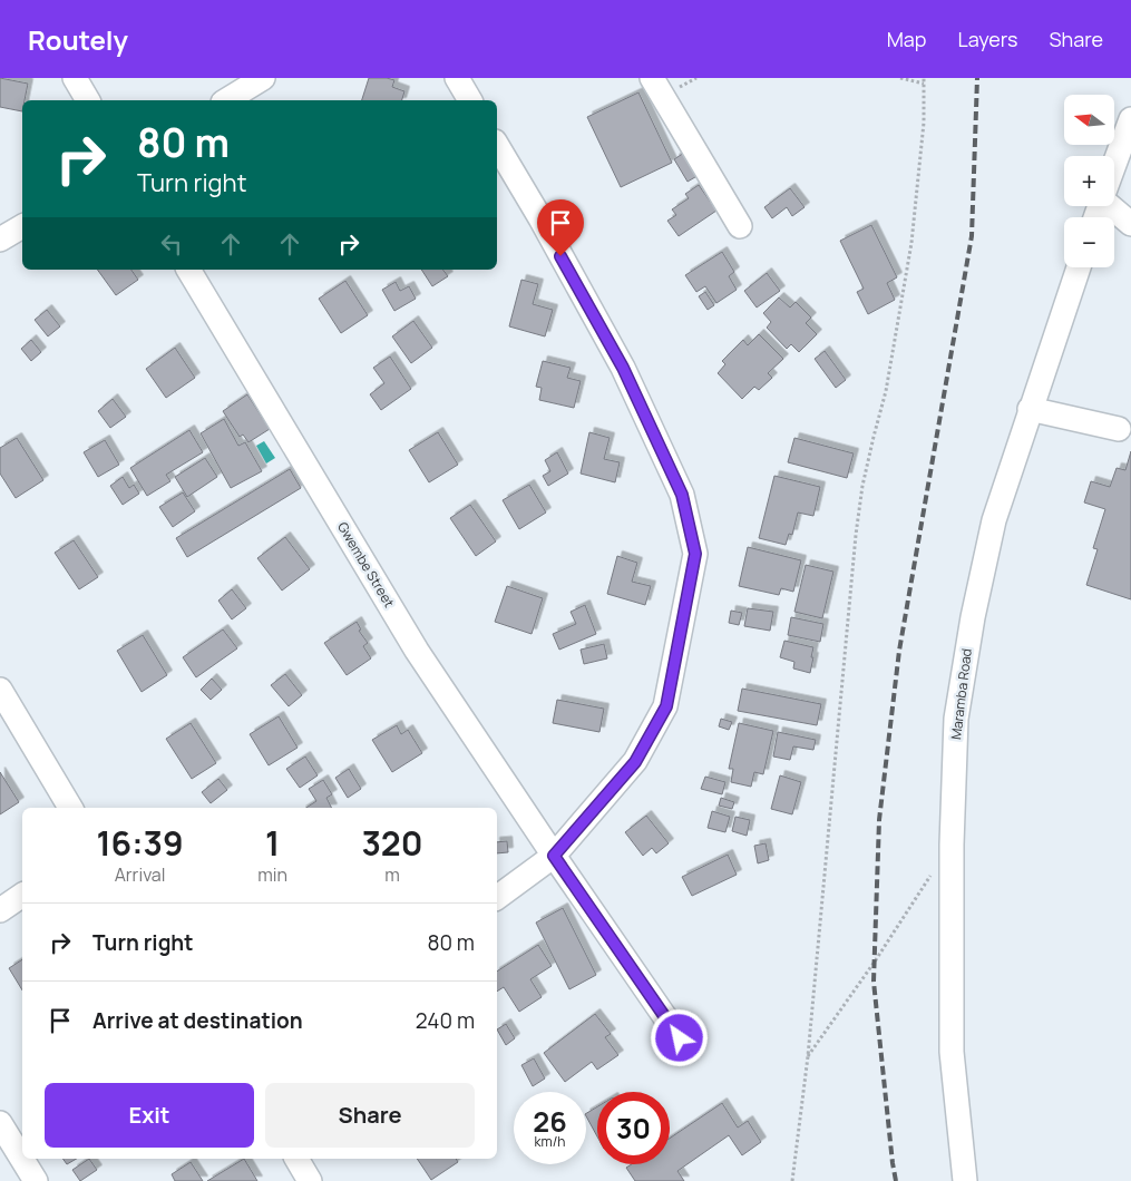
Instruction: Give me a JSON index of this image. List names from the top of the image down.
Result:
{
  "streets": {
    "street": ["Gwembe Street", "Maramba Road"]
  },
  "north": "left",
  "page": {
    "header": "Routely",
    "nav": ["Map", "Layers", "Share"],
    "map_buttons": ["+", "−"],
    "turn": ["80 m", "Turn right"],
    "eta": [
      "16:39",
      "Arrival",
      "1",
      "min",
      "320",
      "m"
    ],
    "list": [
      {
        "name": "Turn right",
        "value": "80 m"
      },
      {
        "name": "Arrive at destination",
        "value": "240 m"
      }
    ],
    "buttons": ["Exit", "Share"],
    "speed": "26 km/h",
    "limit": "30"
  }
}
